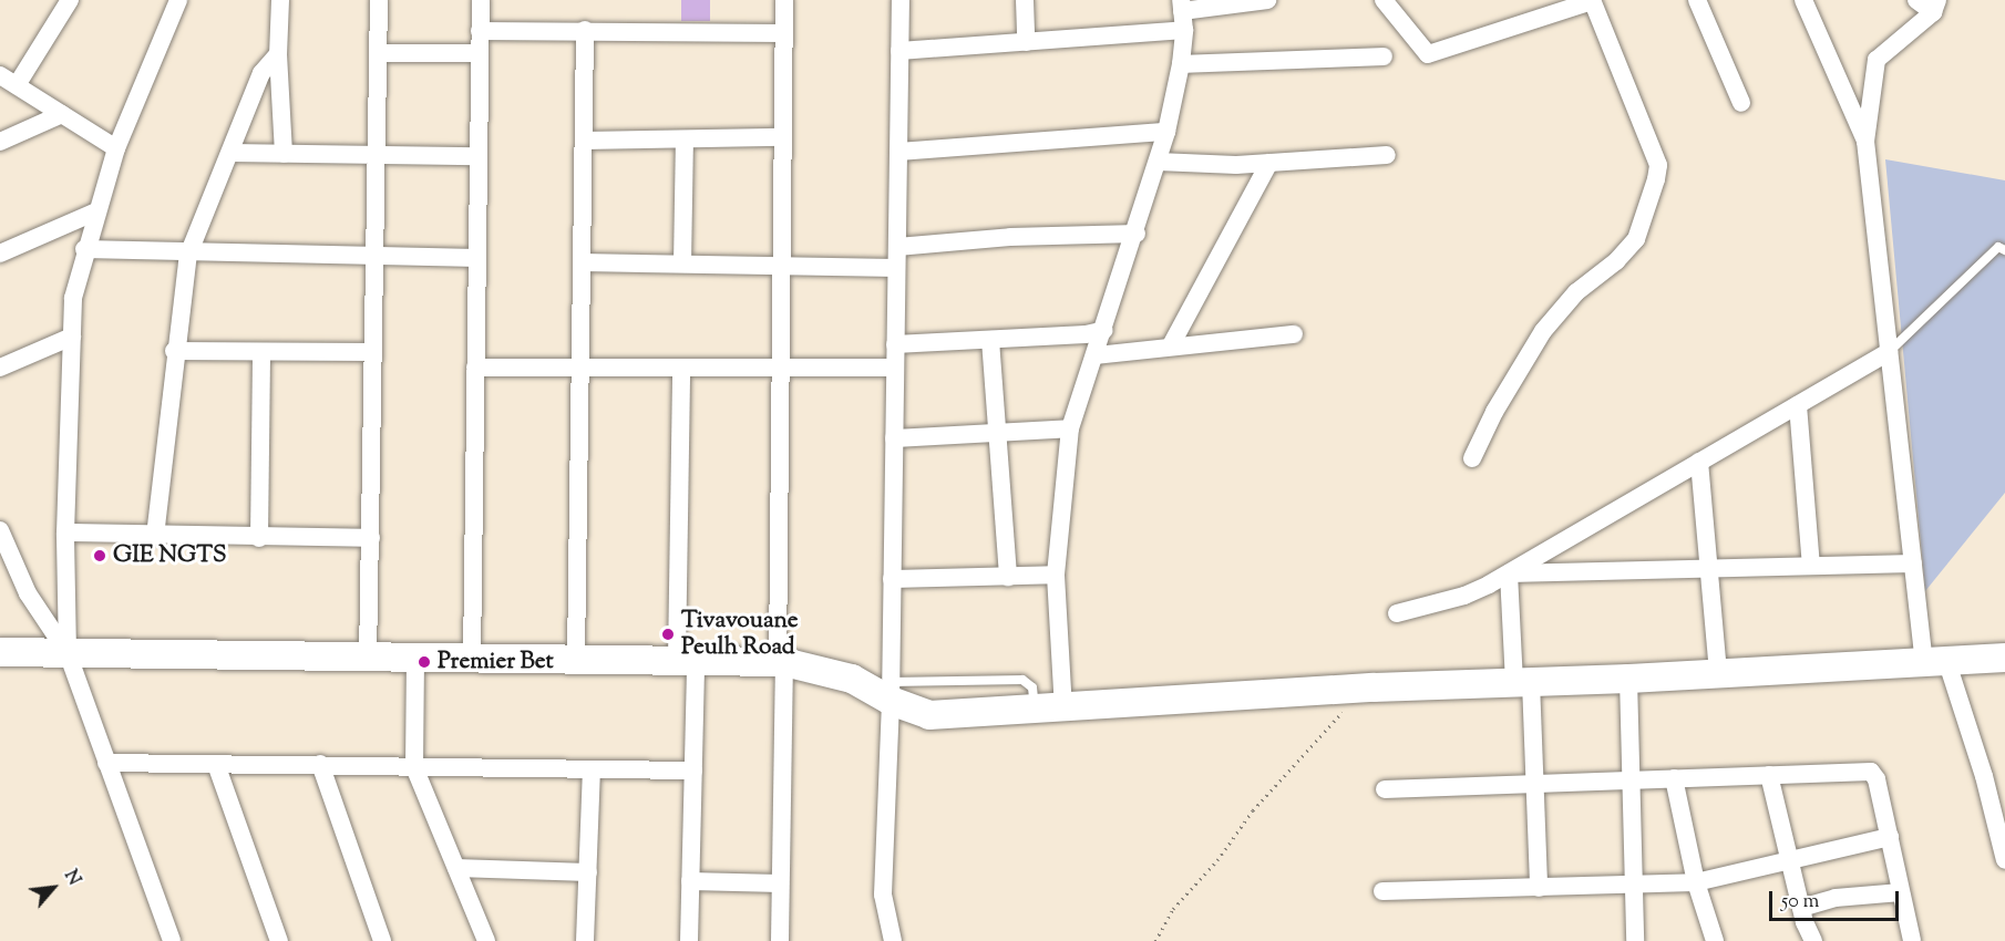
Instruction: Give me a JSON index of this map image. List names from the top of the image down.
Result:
{
  "places": ["GIE NGTS", "Tivavouane Peulh Road", "Premier Bet"],
  "scale_bar": "50 m",
  "north": "top right"
}
